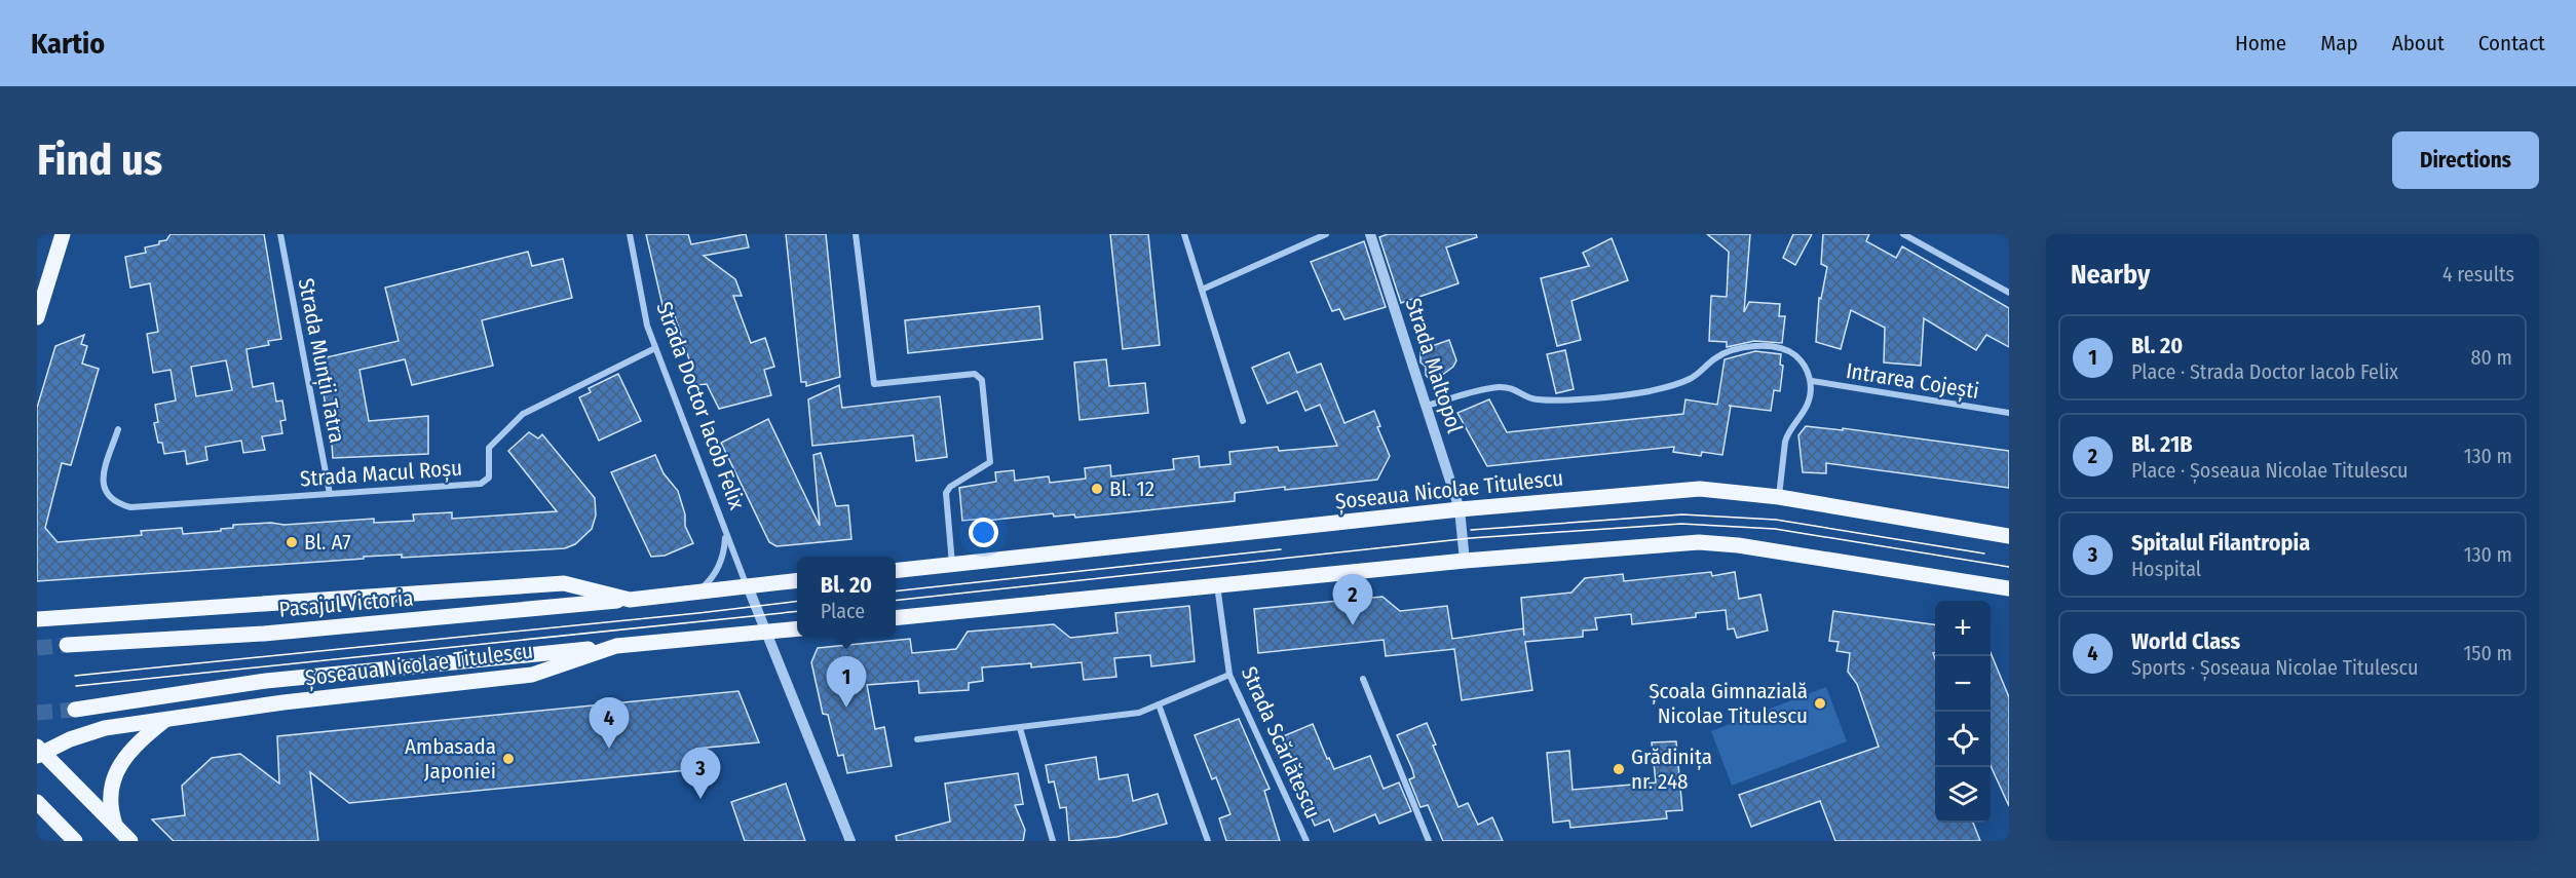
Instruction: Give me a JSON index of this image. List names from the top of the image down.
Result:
{
  "streets": {
    "main road": ["Șoseaua Nicolae Titulescu", "Pasajul Victoria"],
    "street": [
      "Strada Munții Tatra",
      "Strada Maltopol",
      "Intrarea Cojești",
      "Strada Doctor Iacob Felix",
      "Strada Macul Roșu",
      "Strada Scărlătescu"
    ]
  },
  "crossings": [
    ["Strada Munții Tatra", "Strada Macul Roșu"],
    ["Strada Maltopol", "Șoseaua Nicolae Titulescu"],
    ["Strada Doctor Iacob Felix", "Strada Macul Roșu"]
  ],
  "places": [
    "Bl. 12",
    "Bl. A7",
    "Școala Gimnazială Nicolae Titulescu",
    "Ambasada Japoniei",
    "Grădinița nr. 248"
  ],
  "page": {
    "header": "Kartio",
    "nav": [
      "Home",
      "Map",
      "About",
      "Contact"
    ],
    "buttons": "Directions",
    "title": "Find us",
    "heading": ["Nearby", "4 results"],
    "list": [
      {
        "mark": "1",
        "name": "Bl. 20",
        "note": "Place · Strada Doctor Iacob Felix",
        "value": "80 m"
      },
      {
        "mark": "2",
        "name": "Bl. 21B",
        "note": "Place · Șoseaua Nicolae Titulescu",
        "value": "130 m"
      },
      {
        "mark": "3",
        "name": "Spitalul Filantropia",
        "note": "Hospital",
        "value": "130 m"
      },
      {
        "mark": "4",
        "name": "World Class",
        "note": "Sports · Șoseaua Nicolae Titulescu",
        "value": "150 m"
      }
    ],
    "popup": ["Bl. 20", "Place"],
    "pins": [
      "2",
      "1",
      "4",
      "3"
    ],
    "map_buttons": ["+", "−"]
  }
}
